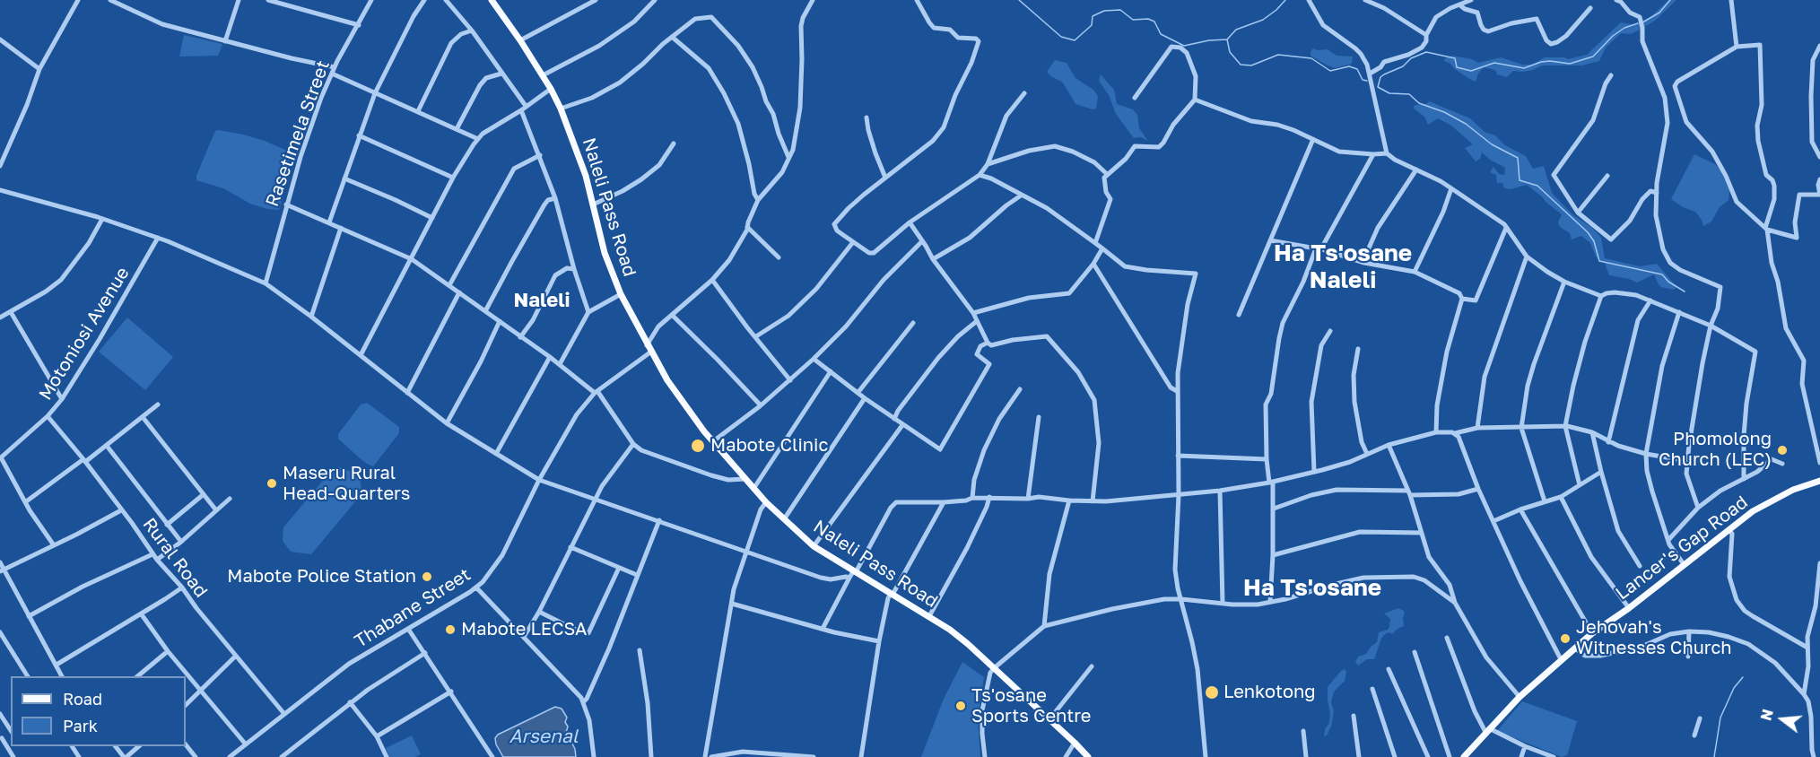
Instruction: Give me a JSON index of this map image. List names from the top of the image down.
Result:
{
  "streets": {
    "main road": ["Naleli Pass Road", "Lancer's Gap Road"],
    "street": [
      "Rasetimela Street",
      "Motoniosi Avenue",
      "Rural Road",
      "Thabane Street"
    ]
  },
  "crossings": [
    ["Naleli Pass Road", "Thabane Street"],
    ["Motoniosi Avenue", "Rural Road"],
    ["Rural Road", "Thabane Street"]
  ],
  "districts": ["Ha Ts'osane Naleli", "Naleli", "Ha Ts'osane"],
  "water": ["Arsenal"],
  "places": [
    "Mabote Clinic",
    "Phomolong Church (LEC)",
    "Maseru Rural Head-Quarters",
    "Mabote Police Station",
    "Mabote LECSA",
    "Jehovah's Witnesses Church",
    "Lenkotong",
    "Ts'osane Sports Centre"
  ],
  "legend": ["Road", "Park"],
  "north": "left"
}
